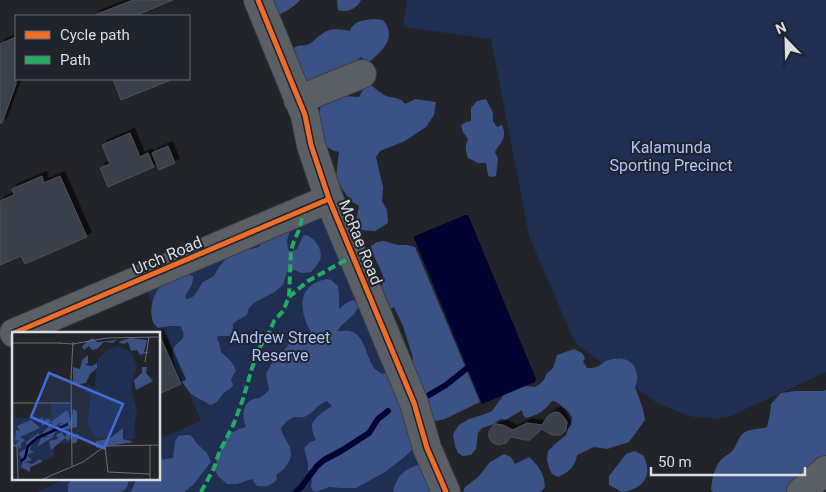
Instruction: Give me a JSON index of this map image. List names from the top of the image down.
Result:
{
  "streets": {
    "street": ["McRae Road", "Urch Road"]
  },
  "crossings": [
    ["McRae Road", "Urch Road"]
  ],
  "parks": ["Kalamunda Sporting Precinct", "Andrew Street Reserve"],
  "legend": ["Cycle path", "Path"],
  "scale_bar": "50 m",
  "north": "top left"
}
